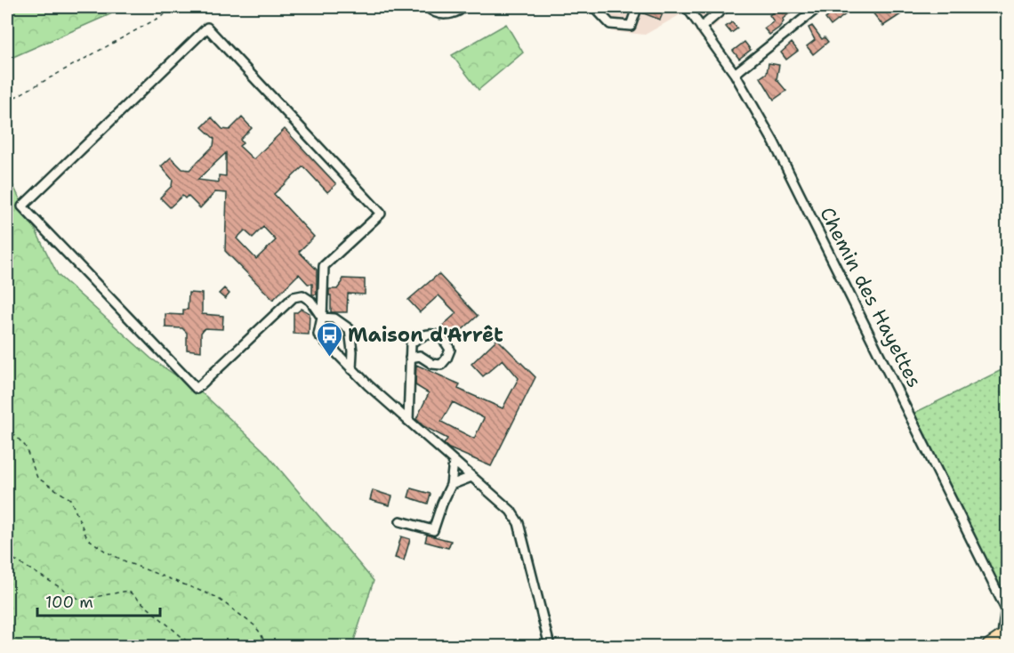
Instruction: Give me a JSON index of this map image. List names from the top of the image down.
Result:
{
  "streets": {
    "street": ["Chemin des Hayettes"]
  },
  "places": {
    "bus stop": ["Maison d'Arrêt"]
  },
  "scale_bar": "100 m"
}
